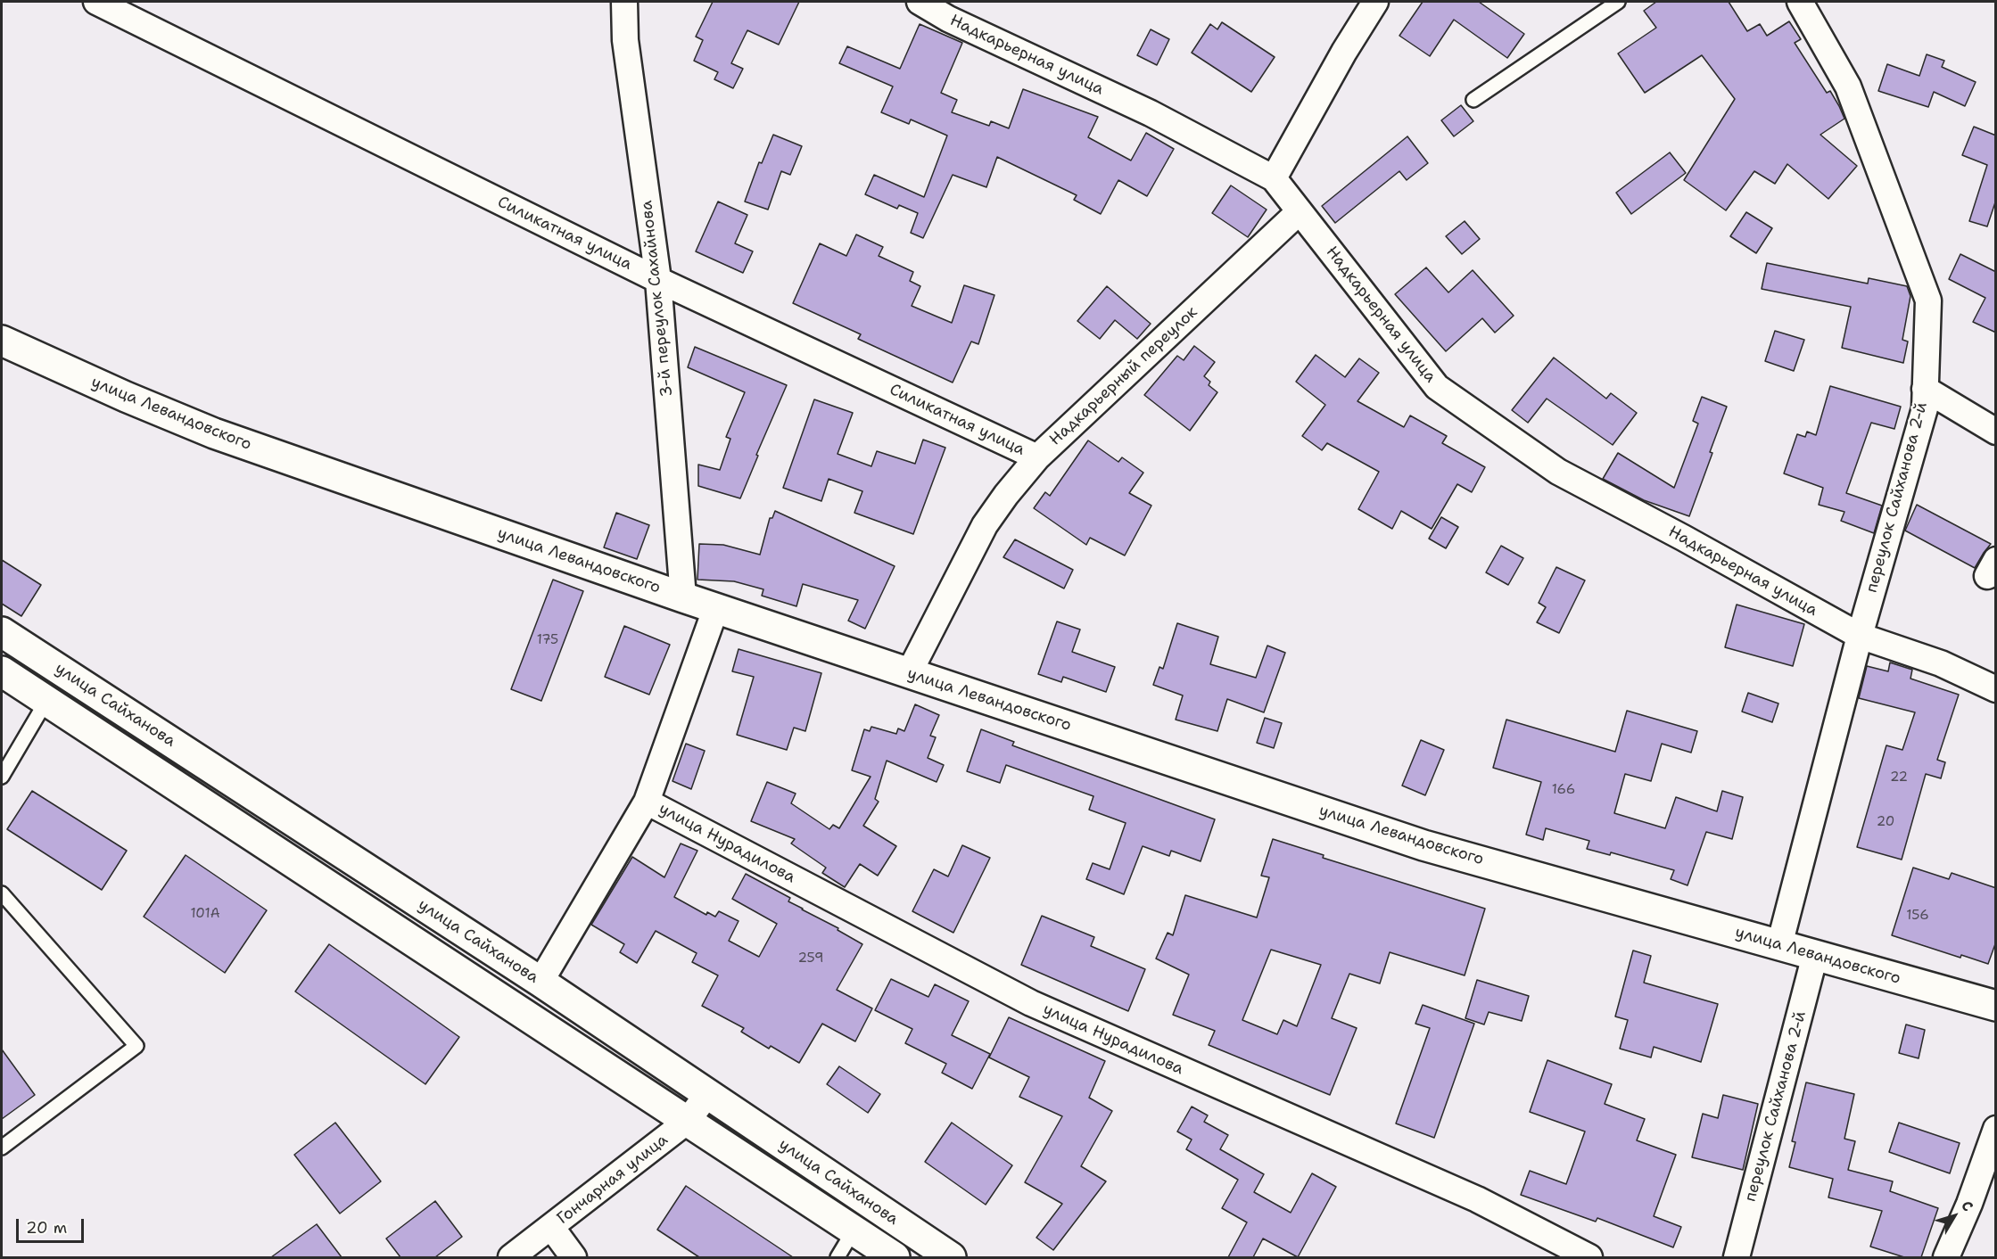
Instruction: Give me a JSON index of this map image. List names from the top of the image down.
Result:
{
  "streets": {
    "main road": ["улица Левандовского", "улица Сайханова"],
    "street": [
      "Надкарьерная улица",
      "Силикатная улица",
      "3-й переулок Сахайнова",
      "Надкарьерный переулок",
      "переулок Сайханова 2-й",
      "улица Нурадилова",
      "Гончарная улица"
    ]
  },
  "crossings": [
    ["Надкарьерная улица", "Надкарьерный переулок"],
    ["Надкарьерная улица", "переулок Сайханова 2-й"],
    ["Силикатная улица", "3-й переулок Сахайнова"],
    ["Силикатная улица", "Надкарьерный переулок"],
    ["3-й переулок Сахайнова", "улица Левандовского"],
    ["Надкарьерный переулок", "улица Левандовского"],
    ["улица Левандовского", "переулок Сайханова 2-й"],
    ["улица Сайханова", "Гончарная улица"]
  ],
  "house_numbers": [
    "175",
    "22",
    "166",
    "20",
    "101А",
    "156",
    "259"
  ],
  "scale_bar": "20 m",
  "north": "top right"
}
